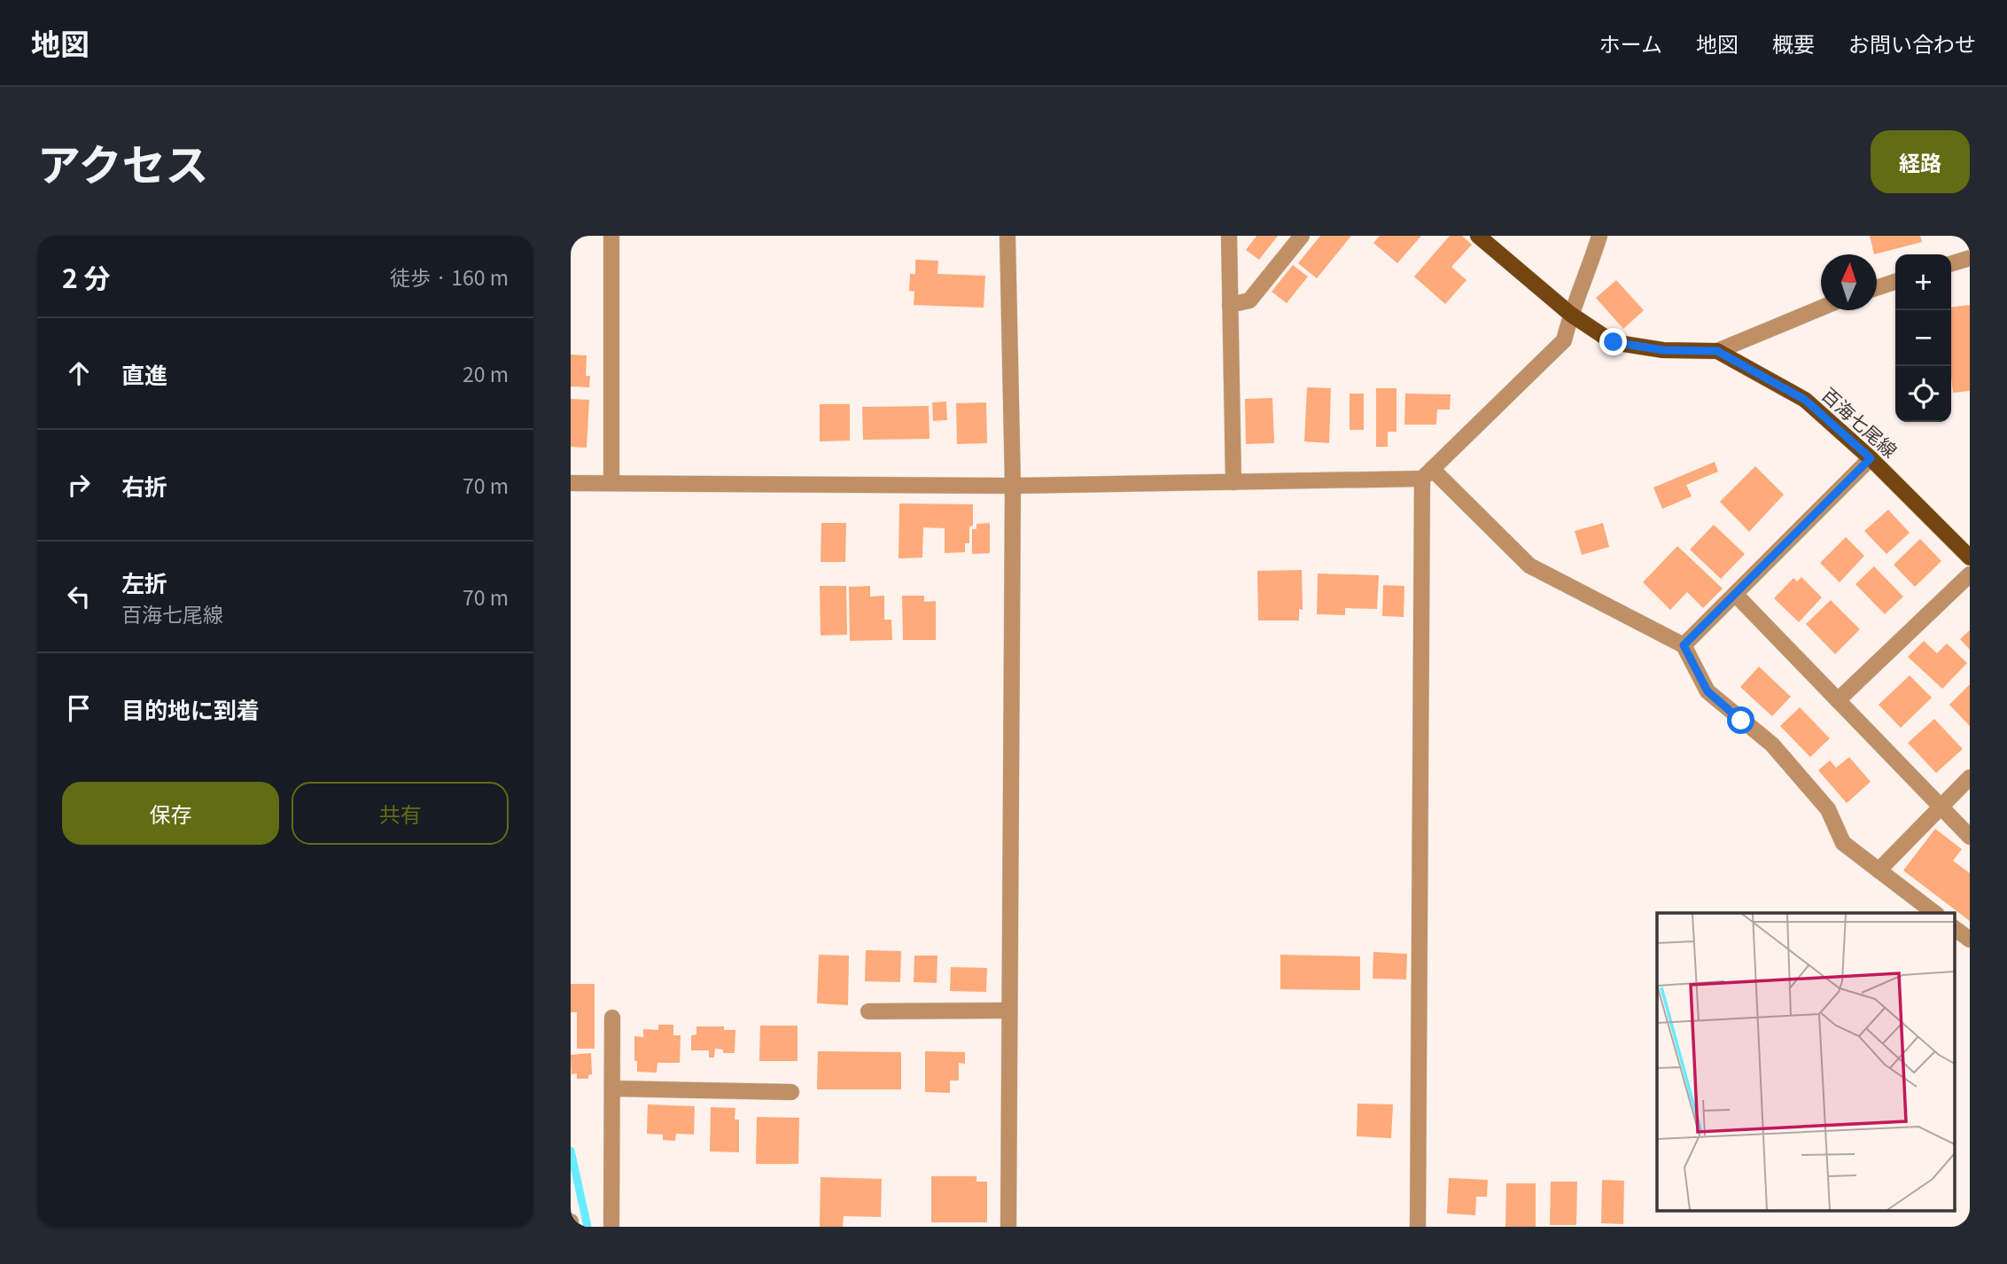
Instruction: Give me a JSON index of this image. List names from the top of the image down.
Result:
{
  "streets": {
    "main road": ["百海七尾線"]
  },
  "north": "top",
  "page": {
    "header": "地図",
    "nav": [
      "ホーム",
      "地図",
      "概要",
      "お問い合わせ"
    ],
    "title": "アクセス",
    "buttons": [
      "経路",
      ["保存", "共有"]
    ],
    "heading": ["2 分", "徒歩 · 160 m"],
    "map_buttons": ["+", "−"],
    "list": [
      ["直進", "20 m"],
      ["右折", "70 m"],
      ["左折", "百海七尾線", "70 m"],
      "目的地に到着"
    ]
  }
}
